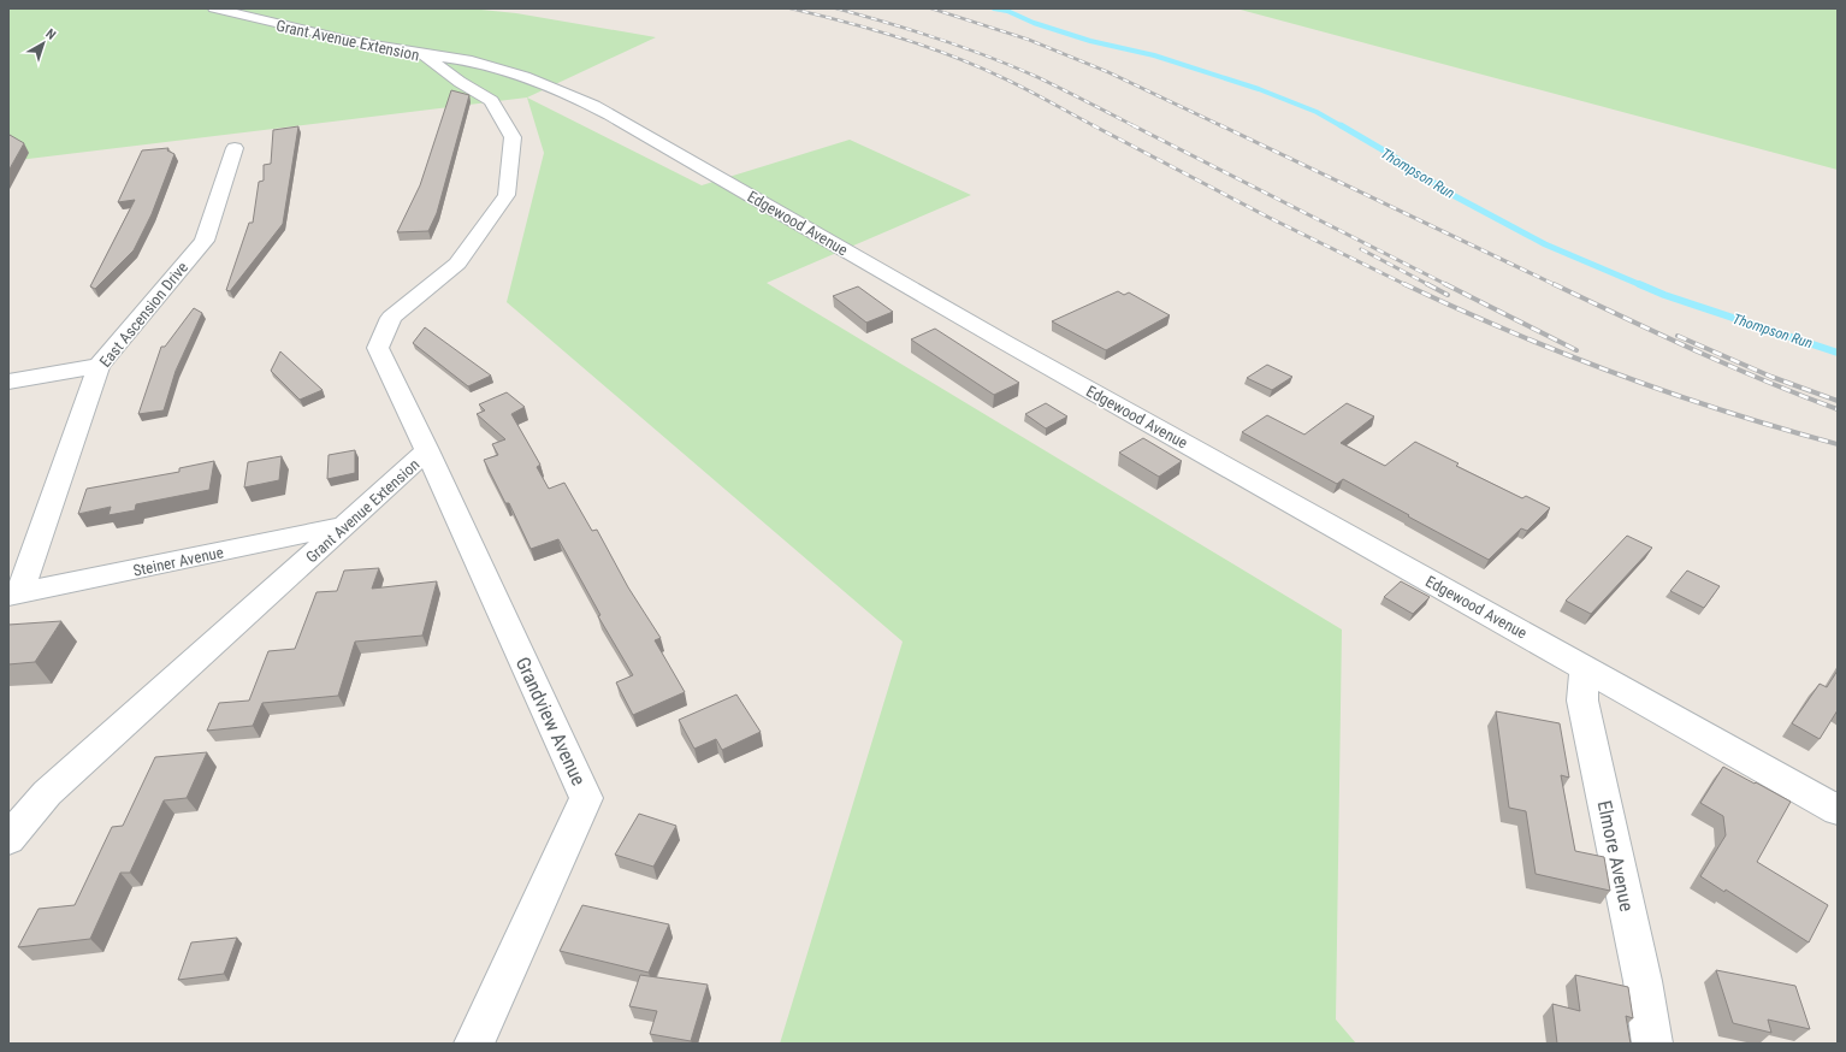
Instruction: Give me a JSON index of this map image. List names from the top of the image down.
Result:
{
  "streets": {
    "street": [
      "Grant Avenue Extension",
      "Edgewood Avenue",
      "East Ascension Drive",
      "Steiner Avenue",
      "Grandview Avenue",
      "Elmore Avenue"
    ]
  },
  "crossings": [
    ["Grant Avenue Extension", "Edgewood Avenue"],
    ["Grant Avenue Extension", "Steiner Avenue"],
    ["Grant Avenue Extension", "Grandview Avenue"],
    ["Edgewood Avenue", "Elmore Avenue"],
    ["East Ascension Drive", "Steiner Avenue"]
  ],
  "water": ["Thompson Run"],
  "north": "top right"
}
